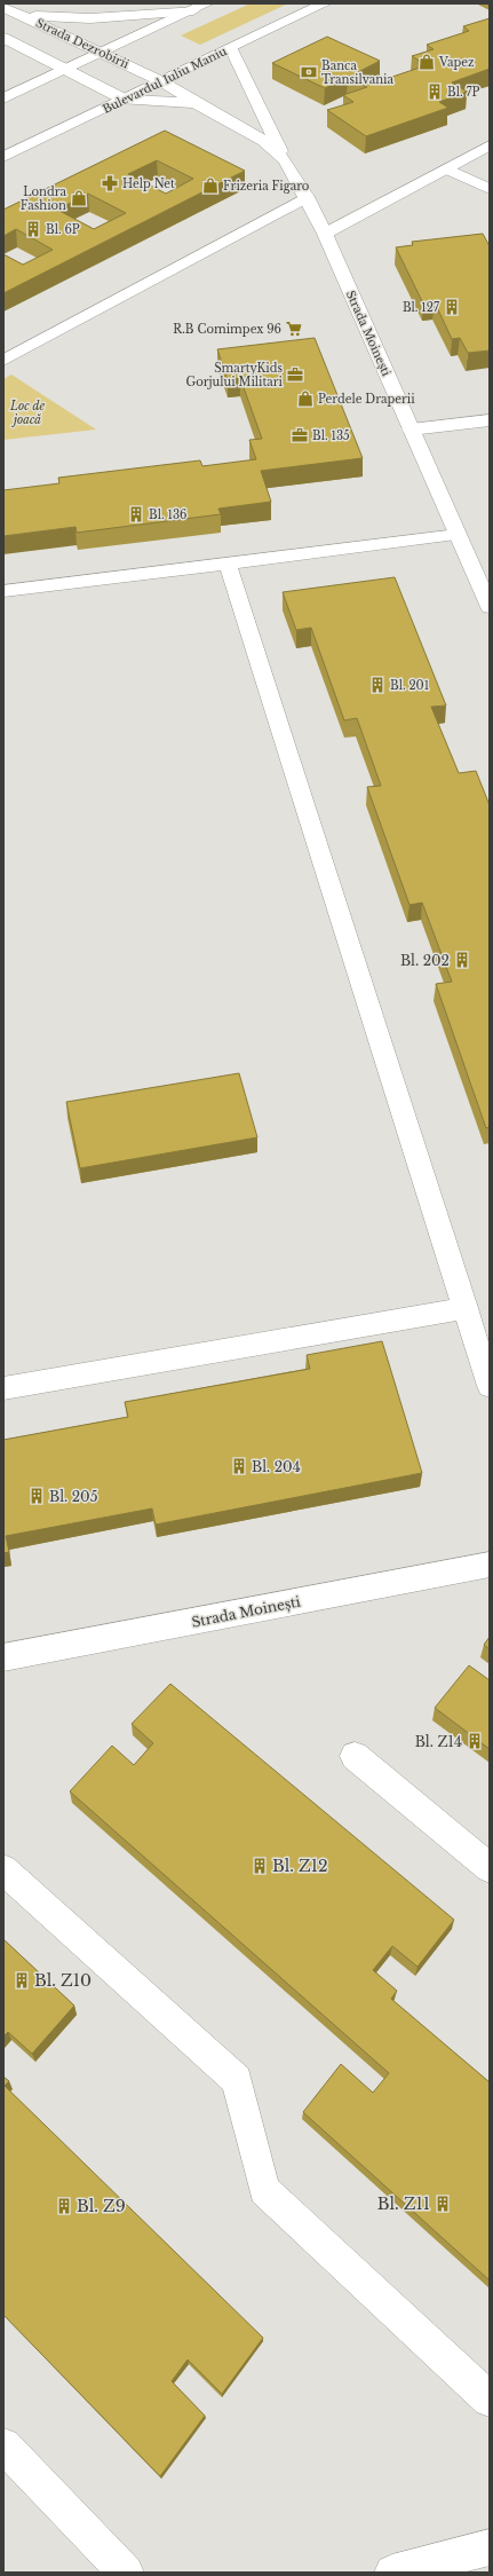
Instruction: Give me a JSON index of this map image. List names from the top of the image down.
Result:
{
  "streets": {
    "main road": ["Strada Dezrobirii", "Bulevardul Iuliu Maniu", "Strada Moinești"]
  },
  "crossings": [
    ["Strada Dezrobirii", "Bulevardul Iuliu Maniu"],
    ["Strada Dezrobirii", "Strada Moinești"],
    ["Bulevardul Iuliu Maniu", "Strada Moinești"]
  ],
  "parks": ["Loc de joacă"],
  "places": {
    "shop": [
      "Vapez",
      "Frizeria Figaro",
      "Londra Fashion",
      "Perdele Draperii"
    ],
    "bank": ["Banca Transilvania"],
    "building": [
      "Bl. 7P",
      "Bl. 6P",
      "Bl. 127",
      "Bl. 136",
      "Bl. 201",
      "Bl. 202",
      "Bl. 204",
      "Bl. 205",
      "Bl. Z14",
      "Bl. Z12",
      "Bl. Z10",
      "Bl. Z11",
      "Bl. Z9"
    ],
    "pharmacy": ["Help Net"],
    "supermarket": ["R.B Comimpex 96"],
    "office": ["SmartyKids Gorjului Militari", "Bl. 135"]
  }
}
